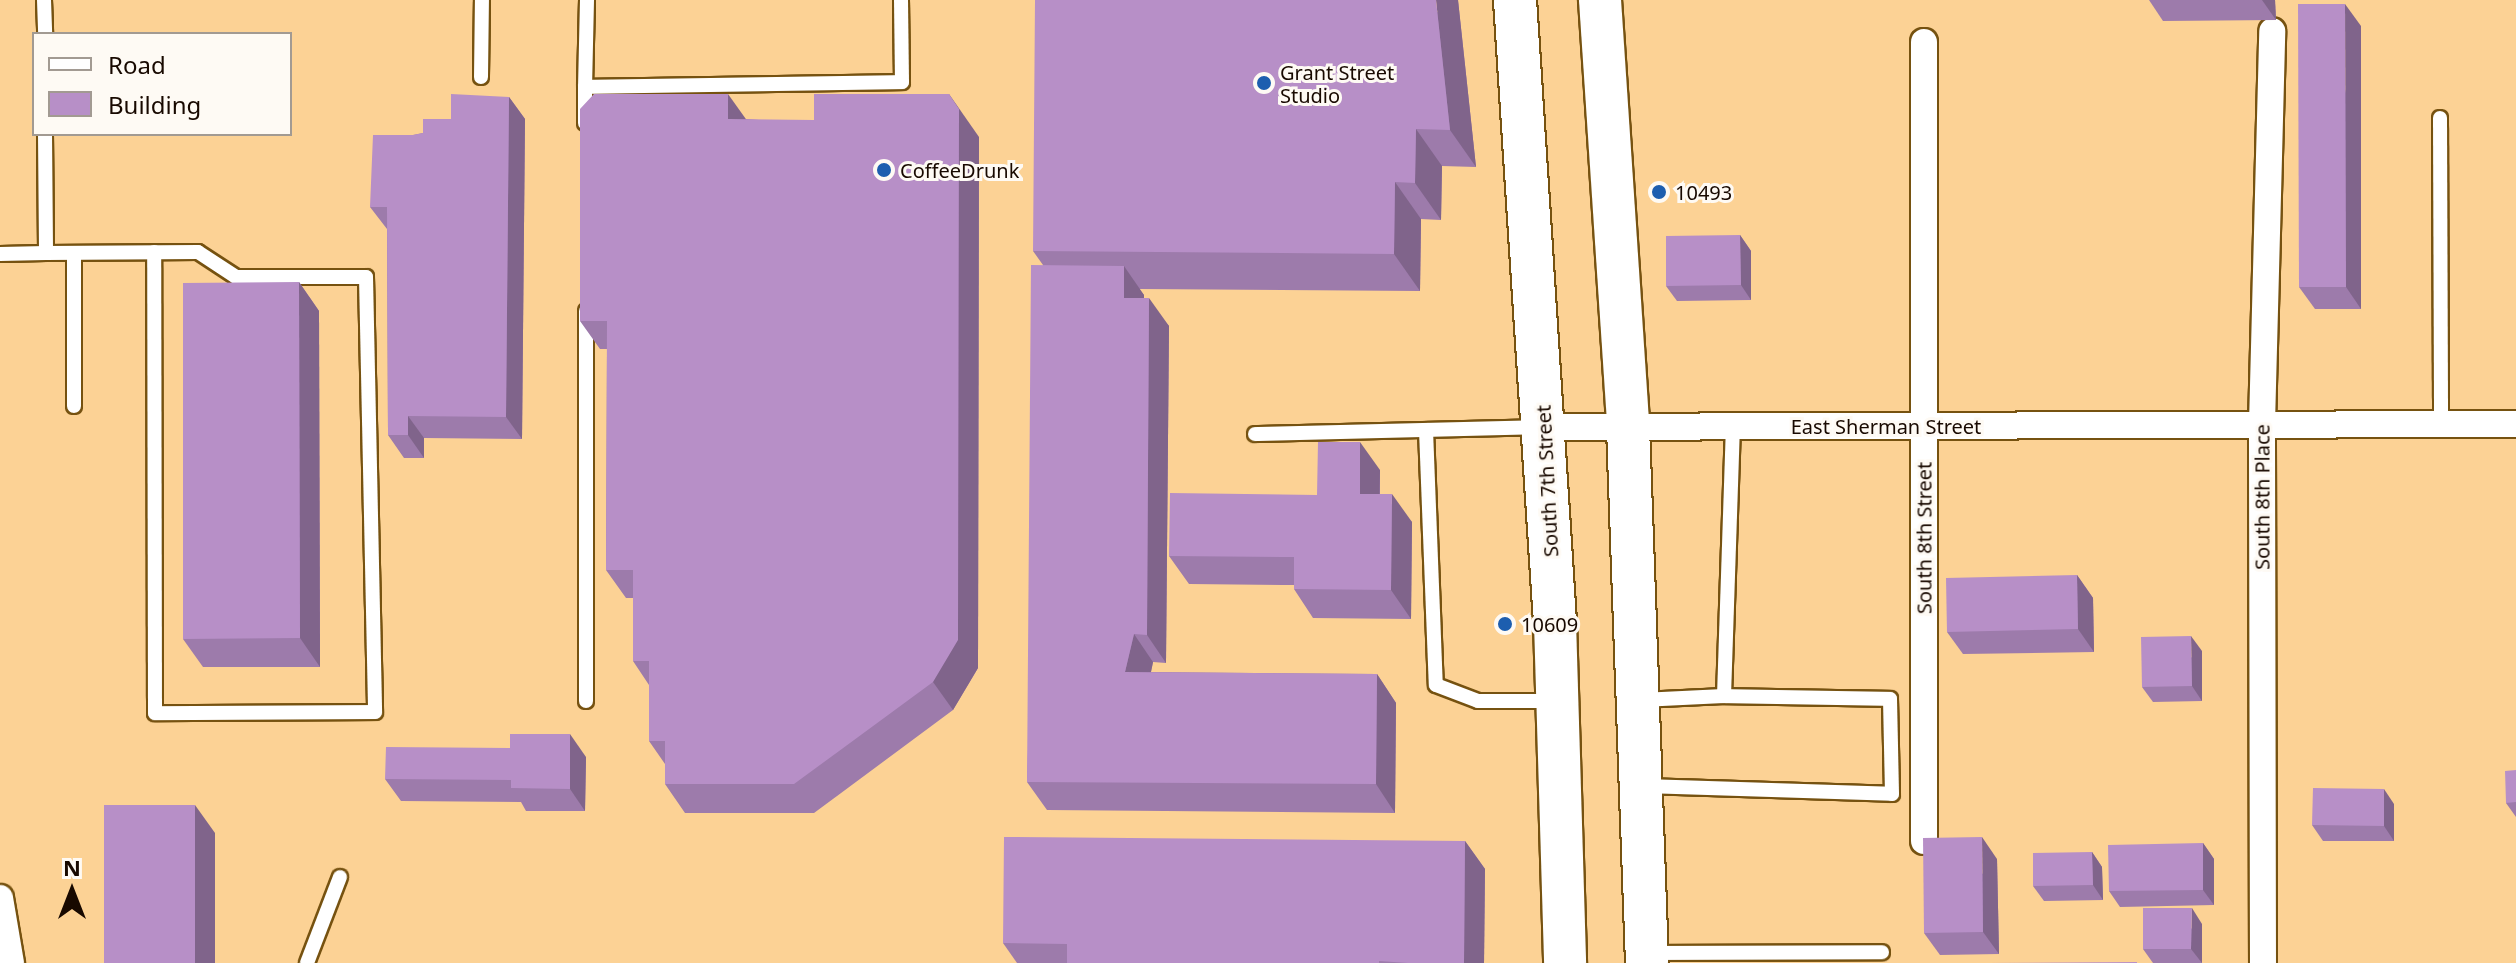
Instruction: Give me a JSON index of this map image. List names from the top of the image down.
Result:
{
  "streets": {
    "main road": ["South 7th Street"],
    "street": ["East Sherman Street", "South 8th Place", "South 8th Street"]
  },
  "crossings": [
    ["East Sherman Street", "South 7th Street"],
    ["East Sherman Street", "South 8th Place"],
    ["East Sherman Street", "South 8th Street"]
  ],
  "places": [
    "Grant Street Studio",
    "CoffeeDrunk",
    "10493",
    "10609"
  ],
  "legend": ["Road", "Building"],
  "north": "top"
}
